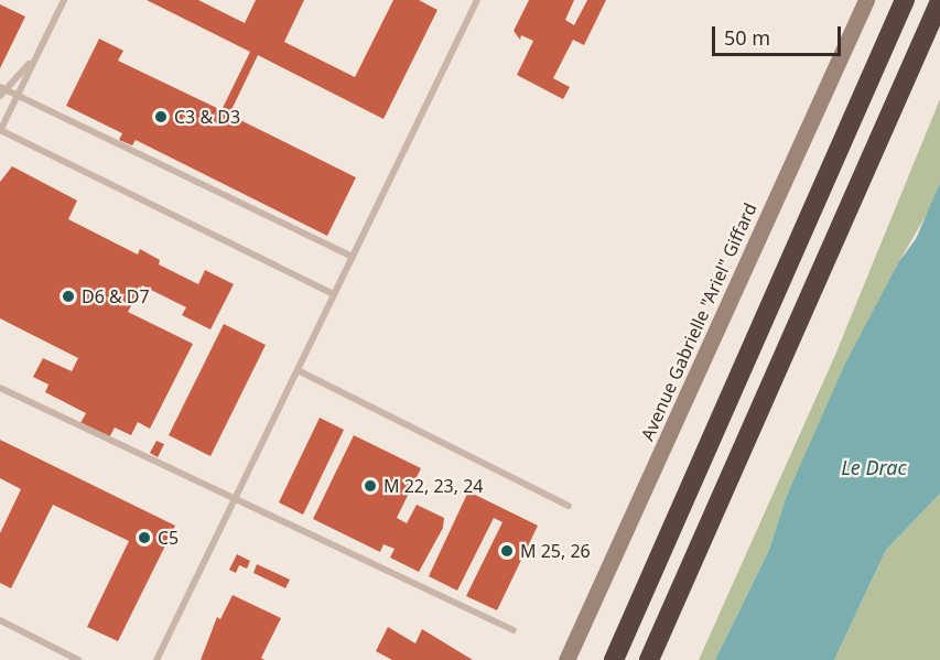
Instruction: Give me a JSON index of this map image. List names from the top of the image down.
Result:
{
  "streets": {
    "street": ["Avenue Gabrielle \"Ariel\" Giffard"]
  },
  "water": ["Le Drac"],
  "places": [
    "C3 & D3",
    "D6 & D7",
    "M 22, 23, 24",
    "C5",
    "M 25, 26"
  ],
  "scale_bar": "50 m"
}
